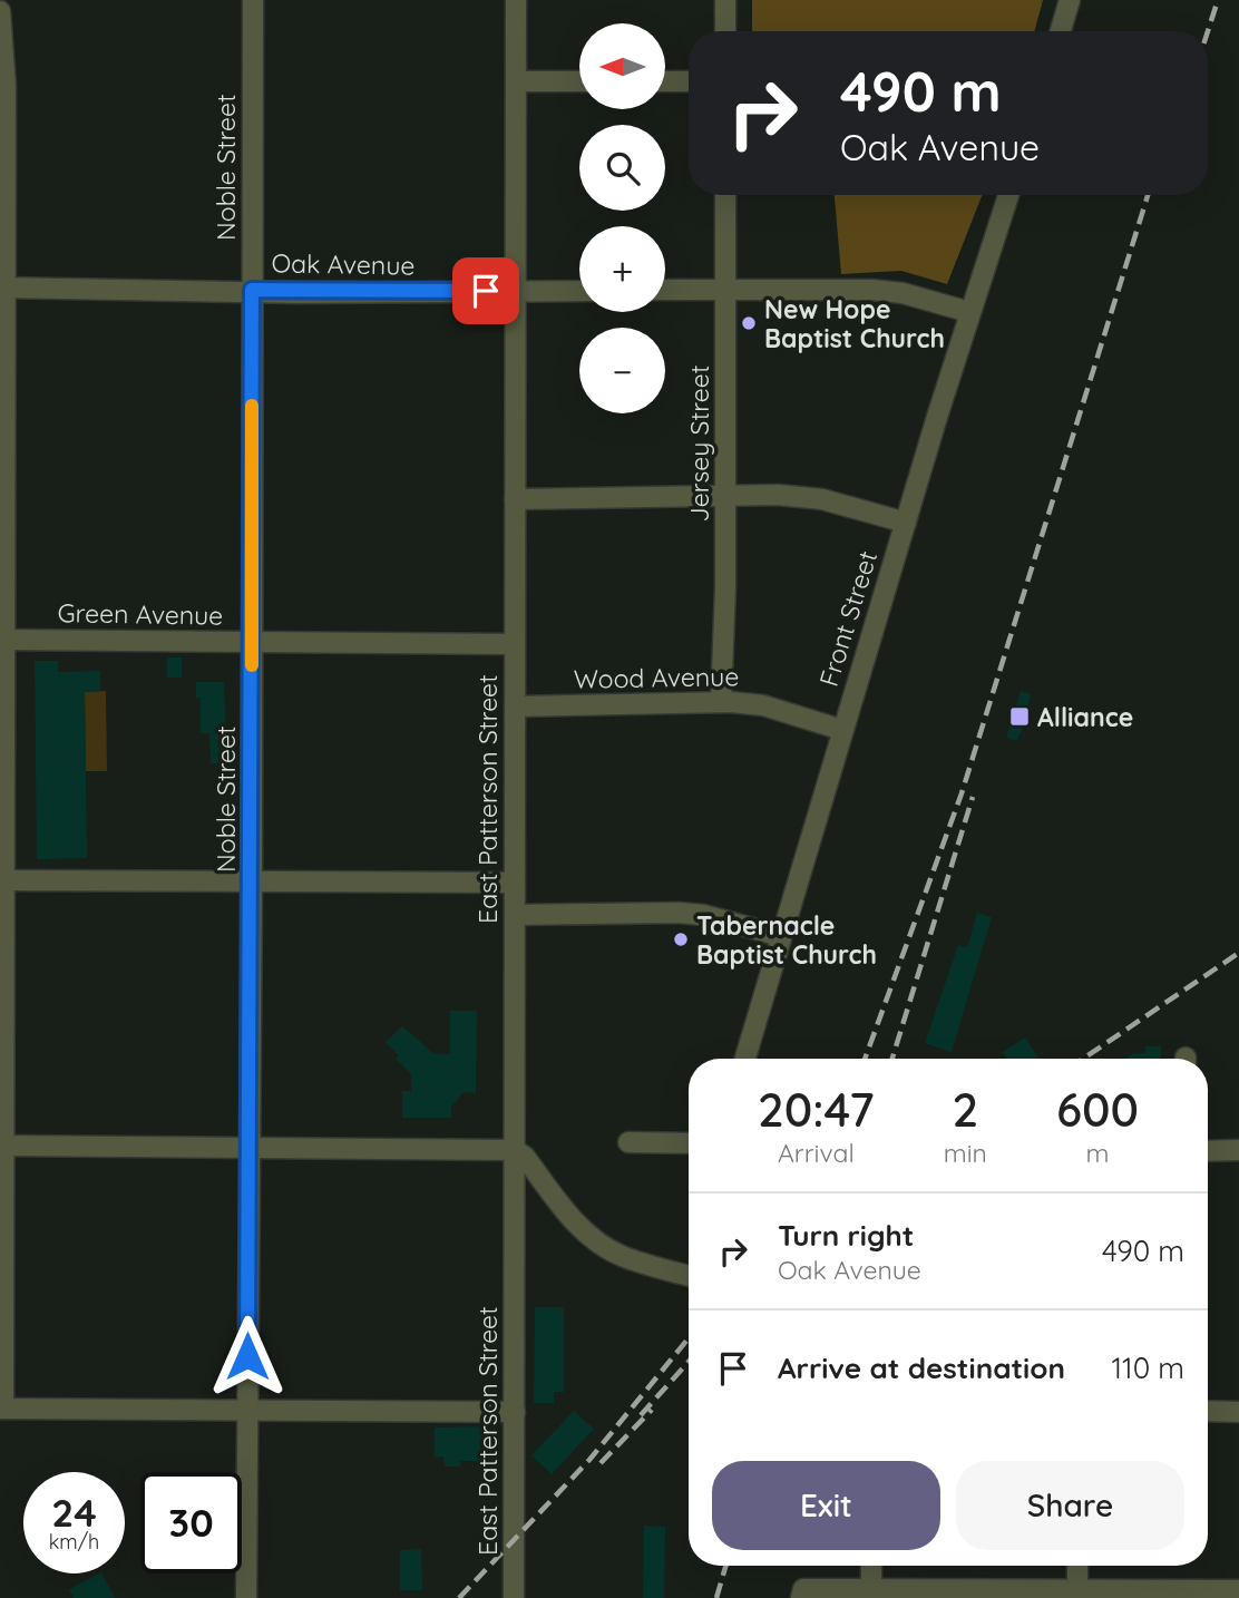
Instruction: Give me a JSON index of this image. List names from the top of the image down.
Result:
{
  "streets": {
    "street": [
      "Noble Street",
      "Oak Avenue",
      "Jersey Street",
      "Green Avenue",
      "Front Street",
      "Wood Avenue",
      "East Patterson Street"
    ]
  },
  "crossings": [
    ["Noble Street", "Oak Avenue"],
    ["Noble Street", "Green Avenue"],
    ["Oak Avenue", "East Patterson Street"],
    ["Jersey Street", "Wood Avenue"],
    ["Green Avenue", "East Patterson Street"],
    ["Front Street", "Wood Avenue"],
    ["Wood Avenue", "East Patterson Street"]
  ],
  "places": {
    "other": ["New Hope Baptist Church", "Tabernacle Baptist Church"],
    "transit": ["Alliance"]
  },
  "north": "left",
  "page": {
    "map_buttons": ["+", "−"],
    "turn": ["490 m", "Oak Avenue"],
    "eta": [
      "20:47",
      "Arrival",
      "2",
      "min",
      "600",
      "m"
    ],
    "list": [
      {
        "name": "Turn right",
        "note": "Oak Avenue",
        "value": "490 m"
      },
      {
        "name": "Arrive at destination",
        "value": "110 m"
      }
    ],
    "buttons": ["Exit", "Share"],
    "speed": "24 km/h",
    "limit": "30"
  }
}
